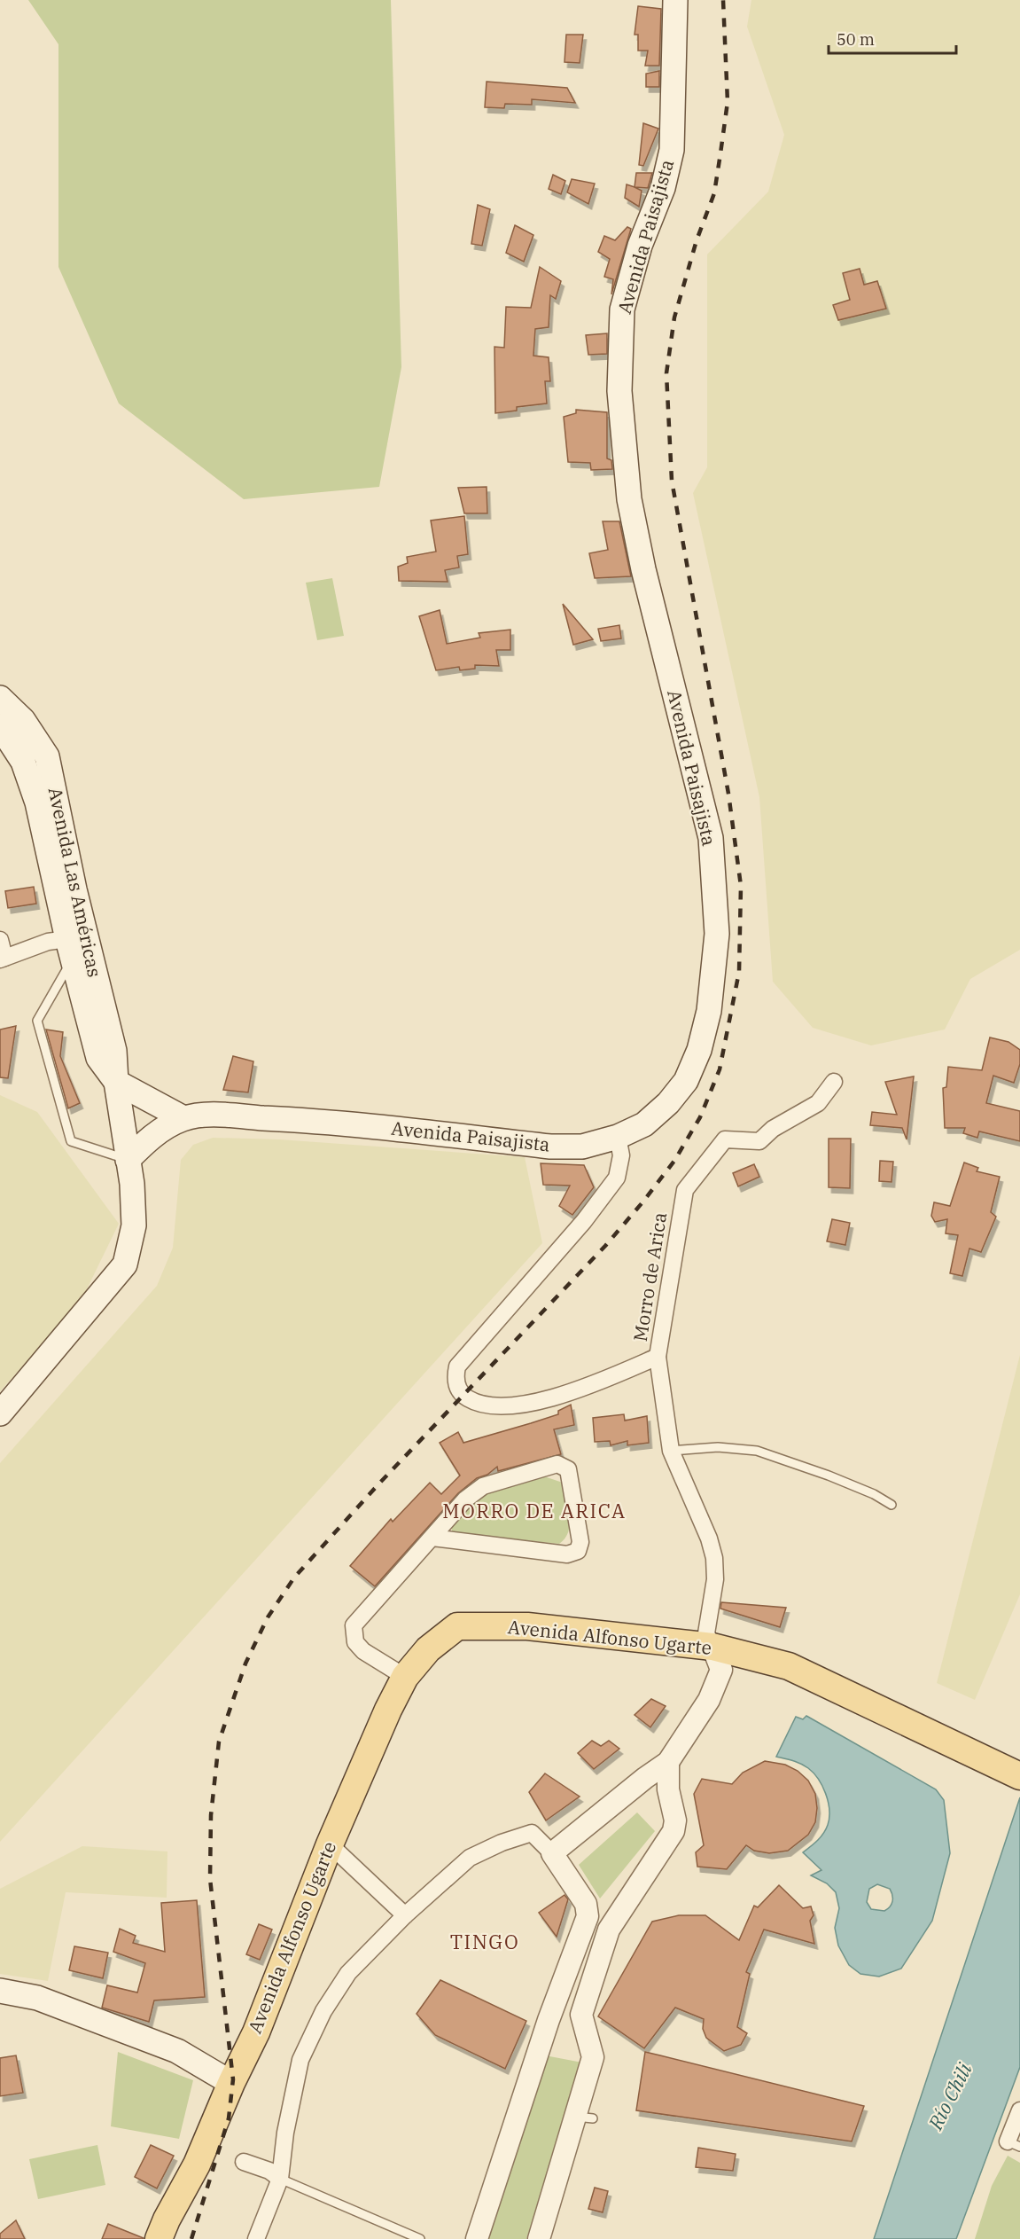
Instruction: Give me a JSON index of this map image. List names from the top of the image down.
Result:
{
  "streets": {
    "main road": ["Avenida Paisajista", "Avenida Las Américas", "Avenida Alfonso Ugarte"],
    "street": ["Morro de Arica"]
  },
  "crossings": [
    ["Avenida Paisajista", "Avenida Las Américas"],
    ["Morro de Arica", "Avenida Alfonso Ugarte"]
  ],
  "districts": ["MORRO DE ARICA", "TINGO"],
  "water": ["Río Chili"],
  "scale_bar": "50 m"
}
